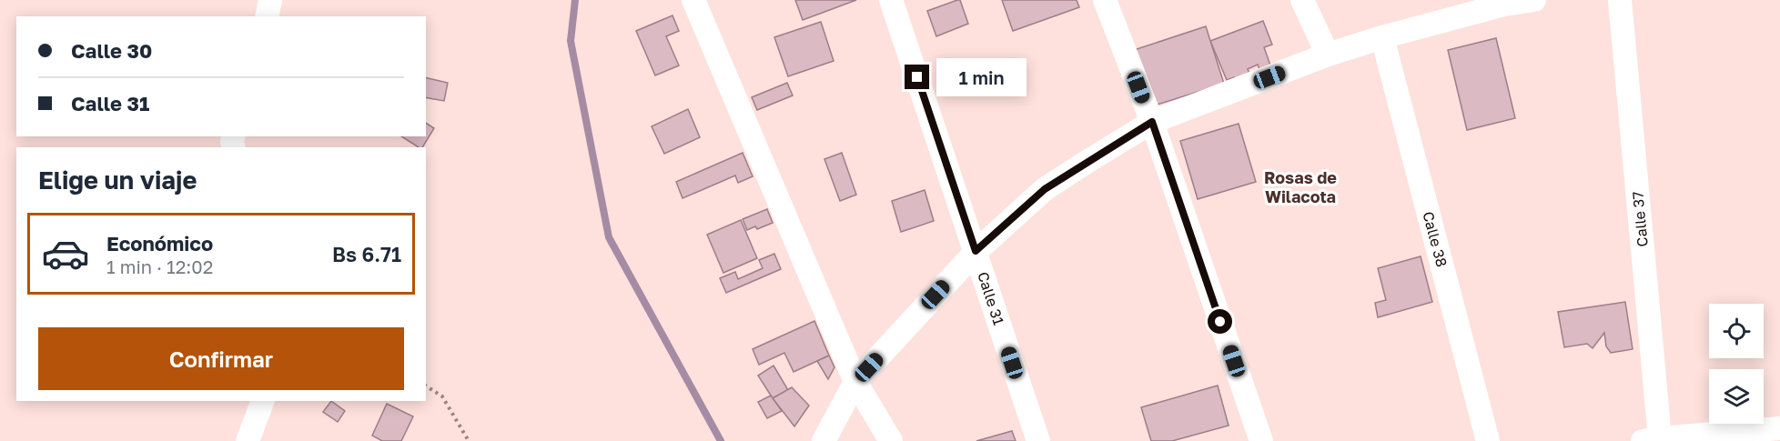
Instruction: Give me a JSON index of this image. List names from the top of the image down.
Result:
{
  "streets": {
    "street": ["Calle 37", "Calle 38", "Calle 31"]
  },
  "districts": ["Rosas de Wilacota"],
  "page": {
    "banner": ["Calle 30", "Calle 31"],
    "bubble": "1 min",
    "heading": "Elige un viaje",
    "list": [
      {
        "name": "Económico",
        "note": "1 min · 12:02",
        "value": "Bs 6.71"
      }
    ],
    "buttons": "Confirmar"
  }
}
